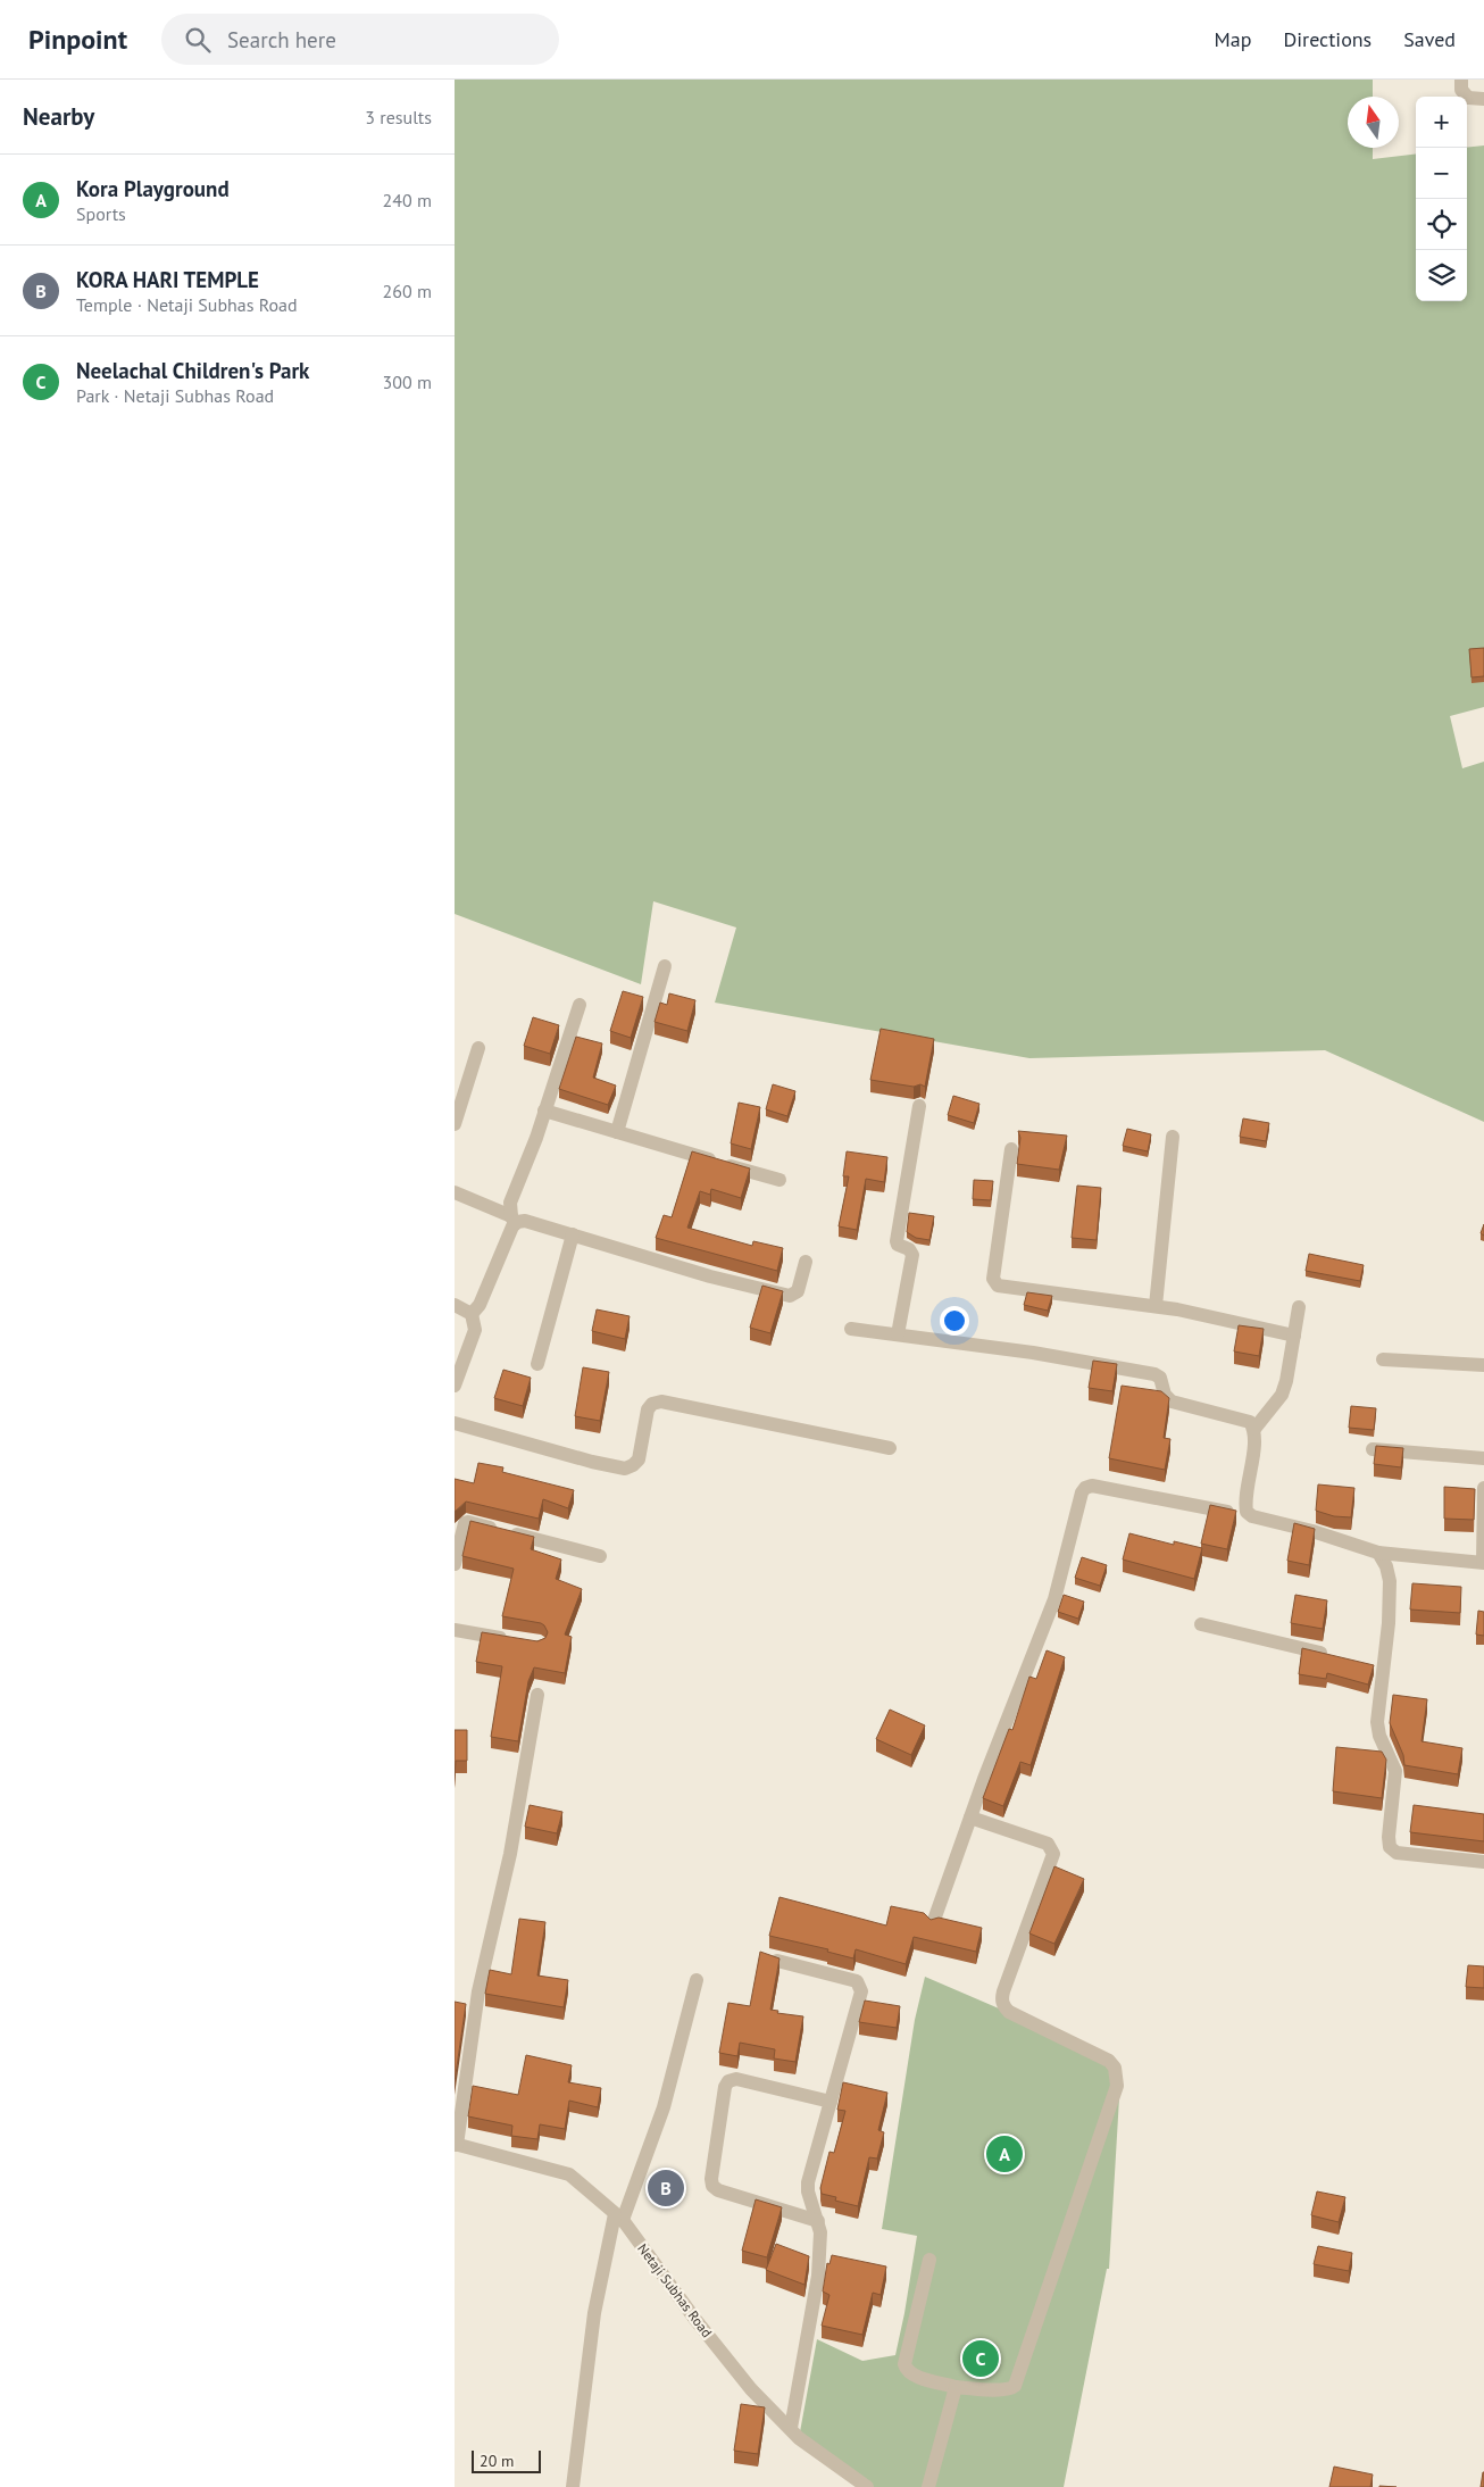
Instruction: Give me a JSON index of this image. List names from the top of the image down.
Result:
{
  "streets": {
    "street": ["Netaji Subhas Road"]
  },
  "scale_bar": "20 m",
  "north": "top",
  "page": {
    "header": "Pinpoint",
    "search": "Search here",
    "nav": ["Map", "Directions", "Saved"],
    "heading": ["Nearby", "3 results"],
    "map_buttons": ["+", "−"],
    "list": [
      {
        "mark": "A",
        "name": "Kora Playground",
        "note": "Sports",
        "value": "240 m"
      },
      {
        "mark": "B",
        "name": "KORA HARI TEMPLE",
        "note": "Temple · Netaji Subhas Road",
        "value": "260 m"
      },
      {
        "mark": "C",
        "name": "Neelachal Children's Park",
        "note": "Park · Netaji Subhas Road",
        "value": "300 m"
      }
    ],
    "pins": ["A", "B", "C"],
    "scale": "20 m"
  }
}
